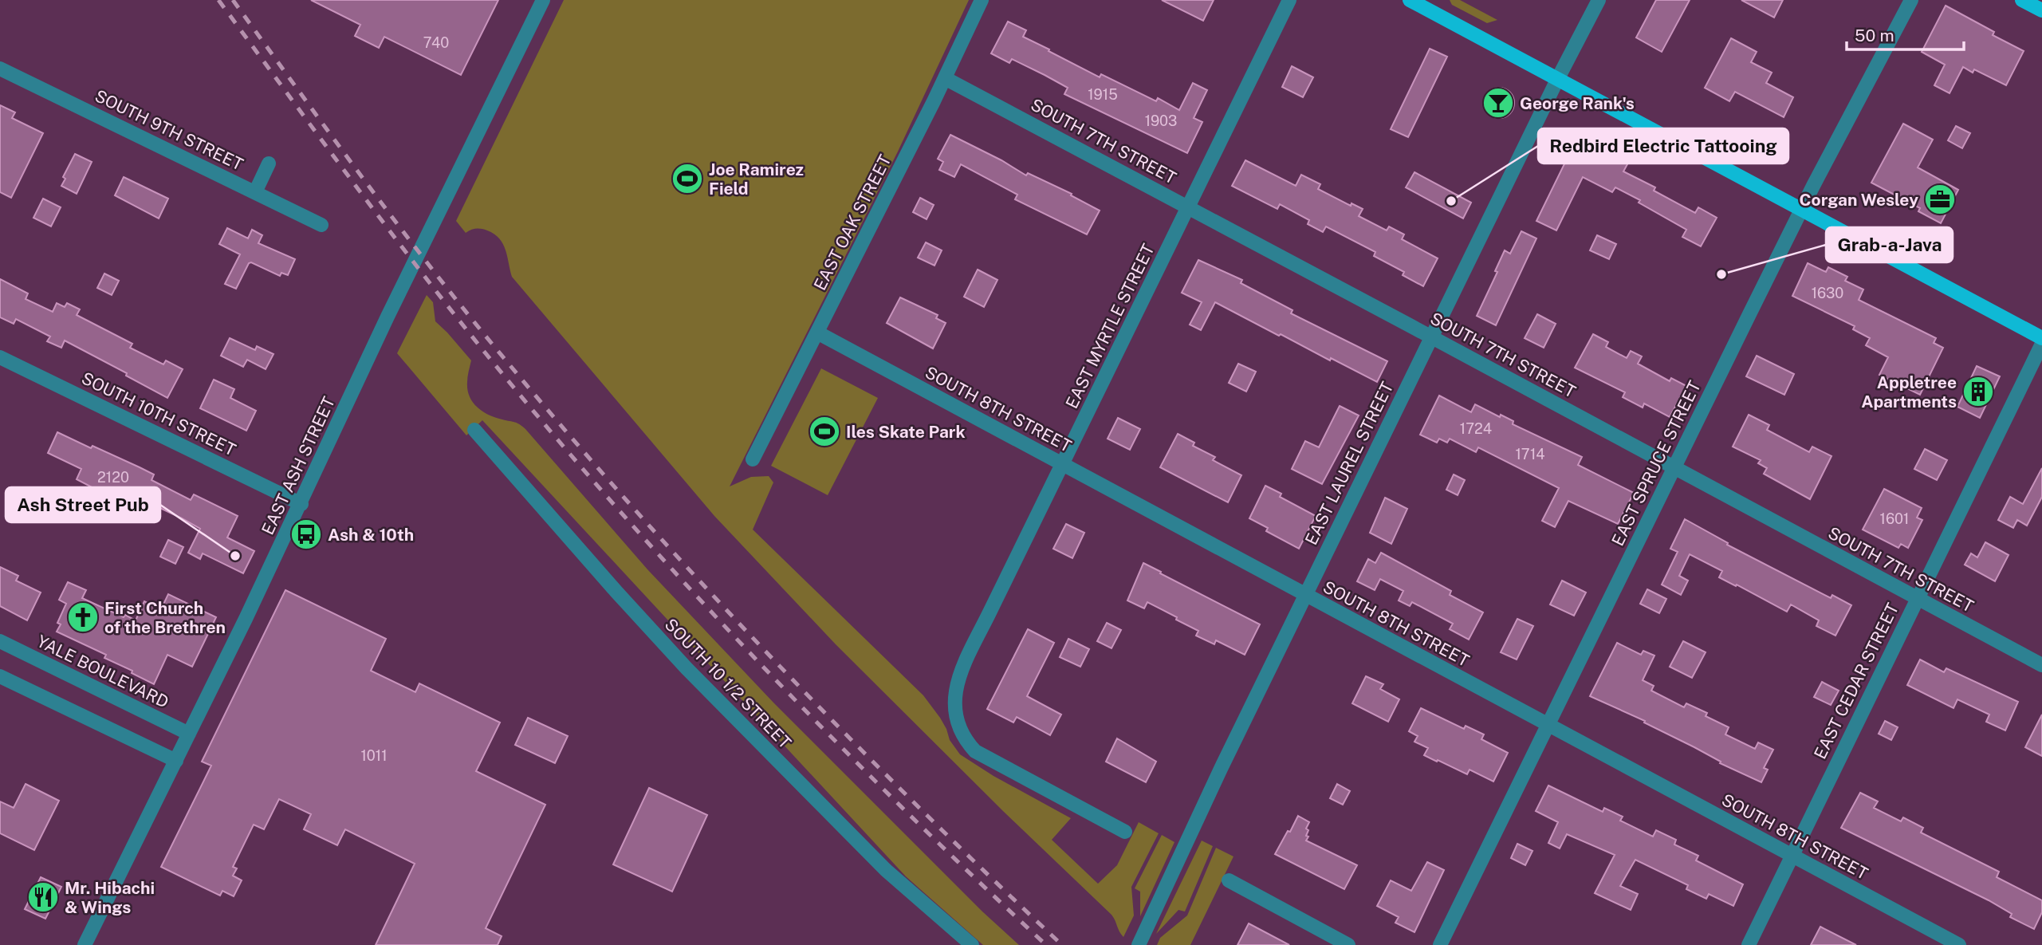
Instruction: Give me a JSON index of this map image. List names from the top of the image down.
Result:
{
  "streets": {
    "street": [
      "SOUTH 9TH STREET",
      "SOUTH 7TH STREET",
      "EAST OAK STREET",
      "EAST MYRTLE STREET",
      "SOUTH 8TH STREET",
      "SOUTH 10TH STREET",
      "EAST LAUREL STREET",
      "EAST SPRUCE STREET",
      "EAST ASH STREET",
      "YALE BOULEVARD",
      "EAST CEDAR STREET",
      "SOUTH 10 1/2 STREET"
    ]
  },
  "crossings": [
    ["SOUTH 7TH STREET", "EAST OAK STREET"],
    ["SOUTH 7TH STREET", "EAST MYRTLE STREET"],
    ["SOUTH 7TH STREET", "EAST LAUREL STREET"],
    ["SOUTH 7TH STREET", "EAST SPRUCE STREET"],
    ["SOUTH 7TH STREET", "EAST CEDAR STREET"],
    ["EAST OAK STREET", "SOUTH 8TH STREET"],
    ["EAST MYRTLE STREET", "SOUTH 8TH STREET"],
    ["SOUTH 8TH STREET", "EAST LAUREL STREET"],
    ["SOUTH 8TH STREET", "EAST SPRUCE STREET"],
    ["SOUTH 8TH STREET", "EAST CEDAR STREET"],
    ["SOUTH 10TH STREET", "EAST ASH STREET"],
    ["EAST ASH STREET", "YALE BOULEVARD"]
  ],
  "places": {
    "bar": ["George Rank's"],
    "sports": ["Joe Ramirez Field", "Iles Skate Park"],
    "office": ["Corgan Wesley"],
    "other": ["Redbird Electric Tattooing", "Grab-a-Java", "Ash Street Pub"],
    "building": ["Appletree Apartments"],
    "bus stop": ["Ash & 10th"],
    "church": ["First Church of the Brethren"],
    "restaurant": ["Mr. Hibachi & Wings"]
  },
  "house_numbers": [
    "740",
    "1915",
    "1903",
    "1630",
    "1724",
    "1714",
    "2120",
    "1601",
    "1011"
  ],
  "scale_bar": "50 m"
}
